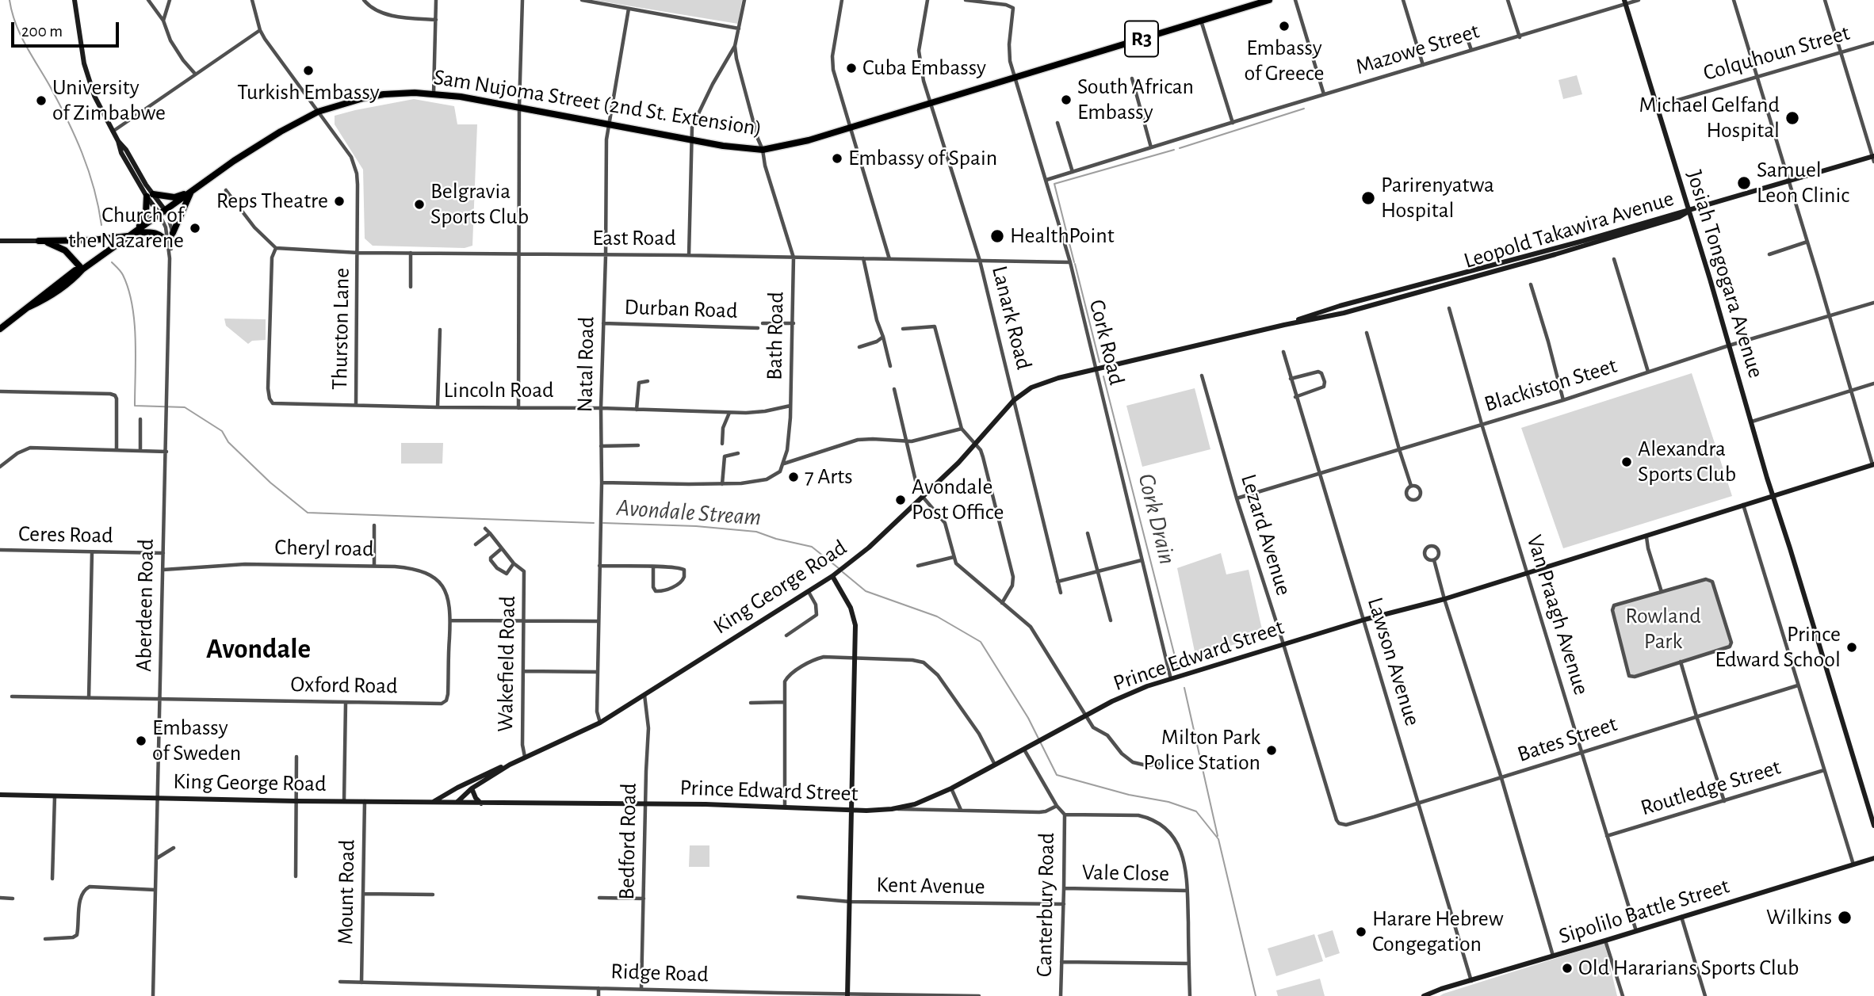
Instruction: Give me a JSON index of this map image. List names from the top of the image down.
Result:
{
  "streets": {
    "highway": ["R3", "Sam Nujoma Street (2nd St. Extension)"],
    "main road": [
      "Leopold Takawira Avenue",
      "Josiah Tongogara Avenue",
      "King George Road",
      "Prince Edward Street",
      "Sipolilo Battle Street"
    ],
    "street": [
      "Mazowe Street",
      "Colquhoun Street",
      "East Road",
      "Durban Road",
      "Lanark Road",
      "Thurston Lane",
      "Bath Road",
      "Cork Road",
      "Natal Road",
      "Blackiston Steet",
      "Lincoln Road",
      "Ceres Road",
      "Lezard Avenue",
      "Cheryl road",
      "Aberdeen Road",
      "Van Praagh Avenue",
      "Lawson Avenue",
      "Wakefield Road",
      "Oxford Road",
      "Bates Street",
      "Routledge Street",
      "Bedford Road",
      "Vale Close",
      "Kent Avenue",
      "Mount Road",
      "Canterbury Road",
      "Ridge Road"
    ]
  },
  "crossings": [
    ["Mazowe Street", "Josiah Tongogara Avenue"],
    ["Mazowe Street", "Cork Road"],
    ["Colquhoun Street", "Josiah Tongogara Avenue"],
    ["Sam Nujoma Street (2nd St. Extension)", "Lanark Road"],
    ["Sam Nujoma Street (2nd St. Extension)", "Thurston Lane"],
    ["Sam Nujoma Street (2nd St. Extension)", "Bath Road"],
    ["Sam Nujoma Street (2nd St. Extension)", "Cork Road"],
    ["Sam Nujoma Street (2nd St. Extension)", "Natal Road"],
    ["Sam Nujoma Street (2nd St. Extension)", "Aberdeen Road"],
    ["Leopold Takawira Avenue", "Josiah Tongogara Avenue"],
    ["Leopold Takawira Avenue", "Cork Road"],
    ["Leopold Takawira Avenue", "King George Road"],
    ["East Road", "Lanark Road"],
    ["East Road", "Thurston Lane"],
    ["East Road", "Bath Road"],
    ["East Road", "Cork Road"],
    ["East Road", "Natal Road"],
    ["East Road", "Lincoln Road"],
    ["Josiah Tongogara Avenue", "Blackiston Steet"],
    ["Josiah Tongogara Avenue", "Prince Edward Street"],
    ["Durban Road", "Natal Road"],
    ["Lanark Road", "King George Road"],
    ["Thurston Lane", "Lincoln Road"],
    ["Bath Road", "Lincoln Road"],
    ["Cork Road", "King George Road"],
    ["Cork Road", "Prince Edward Street"],
    ["Natal Road", "Lincoln Road"],
    ["Natal Road", "King George Road"],
    ["Blackiston Steet", "Lezard Avenue"],
    ["Blackiston Steet", "Van Praagh Avenue"],
    ["Blackiston Steet", "Lawson Avenue"],
    ["Ceres Road", "Aberdeen Road"],
    ["Lezard Avenue", "Prince Edward Street"],
    ["Lezard Avenue", "Bates Street"],
    ["Cheryl road", "Aberdeen Road"],
    ["Cheryl road", "Oxford Road"],
    ["King George Road", "Aberdeen Road"],
    ["King George Road", "Prince Edward Street"],
    ["King George Road", "Wakefield Road"],
    ["King George Road", "Bedford Road"],
    ["King George Road", "Mount Road"],
    ["Aberdeen Road", "Oxford Road"],
    ["Van Praagh Avenue", "Prince Edward Street"],
    ["Van Praagh Avenue", "Bates Street"],
    ["Van Praagh Avenue", "Routledge Street"],
    ["Van Praagh Avenue", "Sipolilo Battle Street"],
    ["Prince Edward Street", "Lawson Avenue"],
    ["Prince Edward Street", "Bedford Road"],
    ["Lawson Avenue", "Bates Street"],
    ["Lawson Avenue", "Sipolilo Battle Street"],
    ["Bedford Road", "Ridge Road"],
    ["Vale Close", "Canterbury Road"],
    ["Kent Avenue", "Canterbury Road"],
    ["Mount Road", "Ridge Road"]
  ],
  "districts": ["Avondale"],
  "water": ["Avondale Stream", "Cork Drain"],
  "parks": ["Rowland Park"],
  "places": [
    "Embassy of Greece",
    "Cuba Embassy",
    "Turkish Embassy",
    "South African Embassy",
    "University of Zimbabwe",
    "Michael Gelfand Hospital",
    "Embassy of Spain",
    "Samuel Leon Clinic",
    "Parirenyatwa Hospital",
    "Reps Theatre",
    "Belgravia Sports Club",
    "Church of the Nazarene",
    "HealthPoint",
    "Alexandra Sports Club",
    "7 Arts",
    "Avondale Post Office",
    "Prince Edward School",
    "Embassy of Sweden",
    "Milton Park Police Station",
    "Wilkins",
    "Harare Hebrew Congegation",
    "Old Hararians Sports Club"
  ],
  "scale_bar": "200 m"
}
